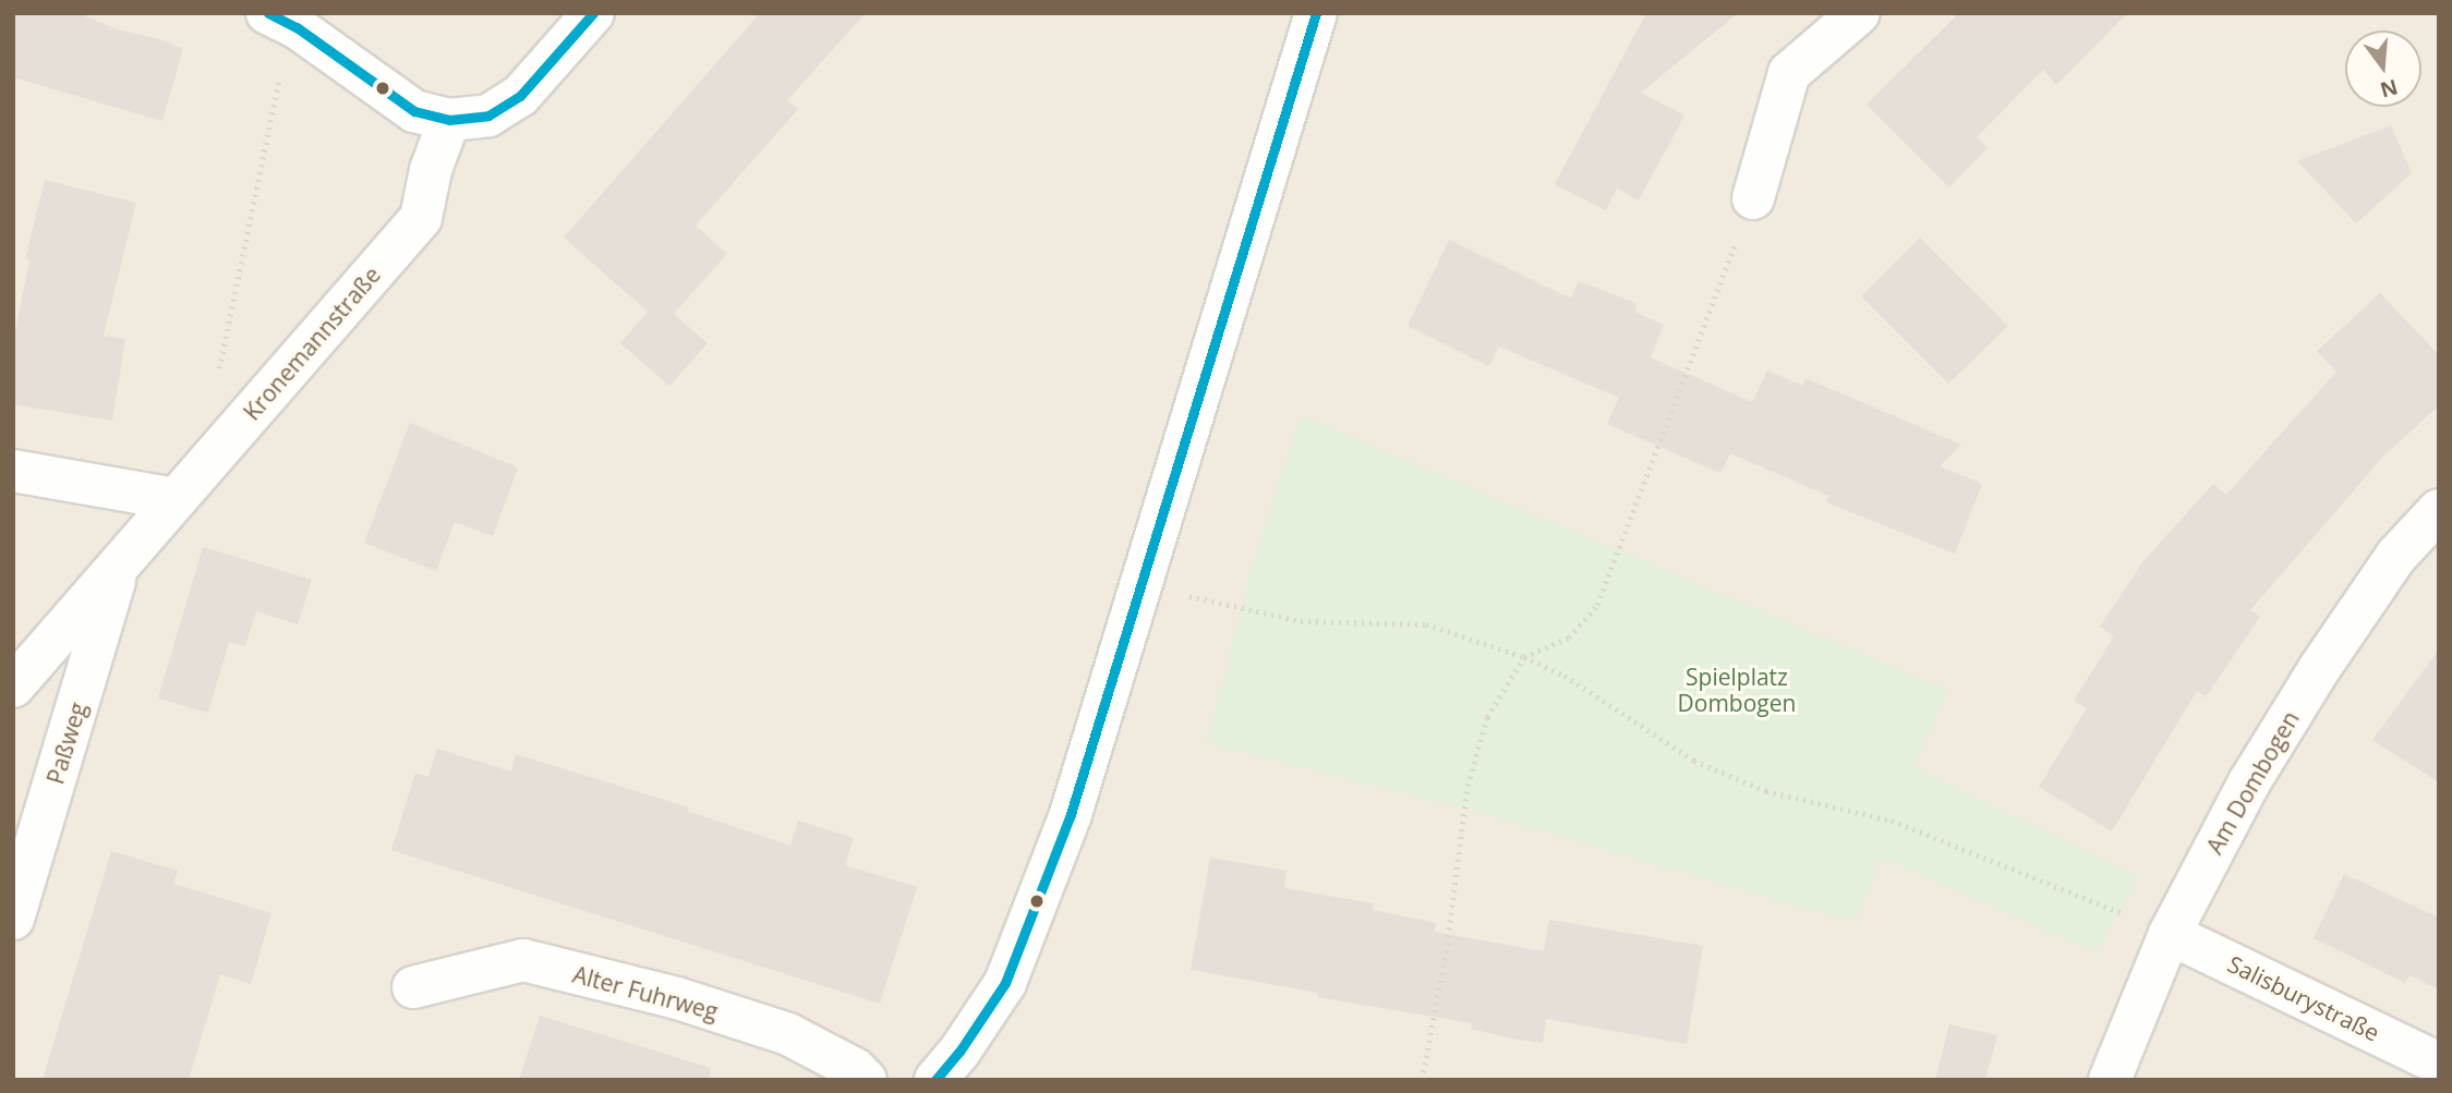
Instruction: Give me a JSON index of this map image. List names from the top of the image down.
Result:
{
  "streets": {
    "street": [
      "Kronemannstraße",
      "Paßweg",
      "Am Dombogen",
      "Alter Fuhrweg",
      "Salisburystraße"
    ]
  },
  "crossings": [
    ["Kronemannstraße", "Paßweg"],
    ["Am Dombogen", "Salisburystraße"]
  ],
  "parks": ["Spielplatz Dombogen"],
  "north": "bottom"
}
